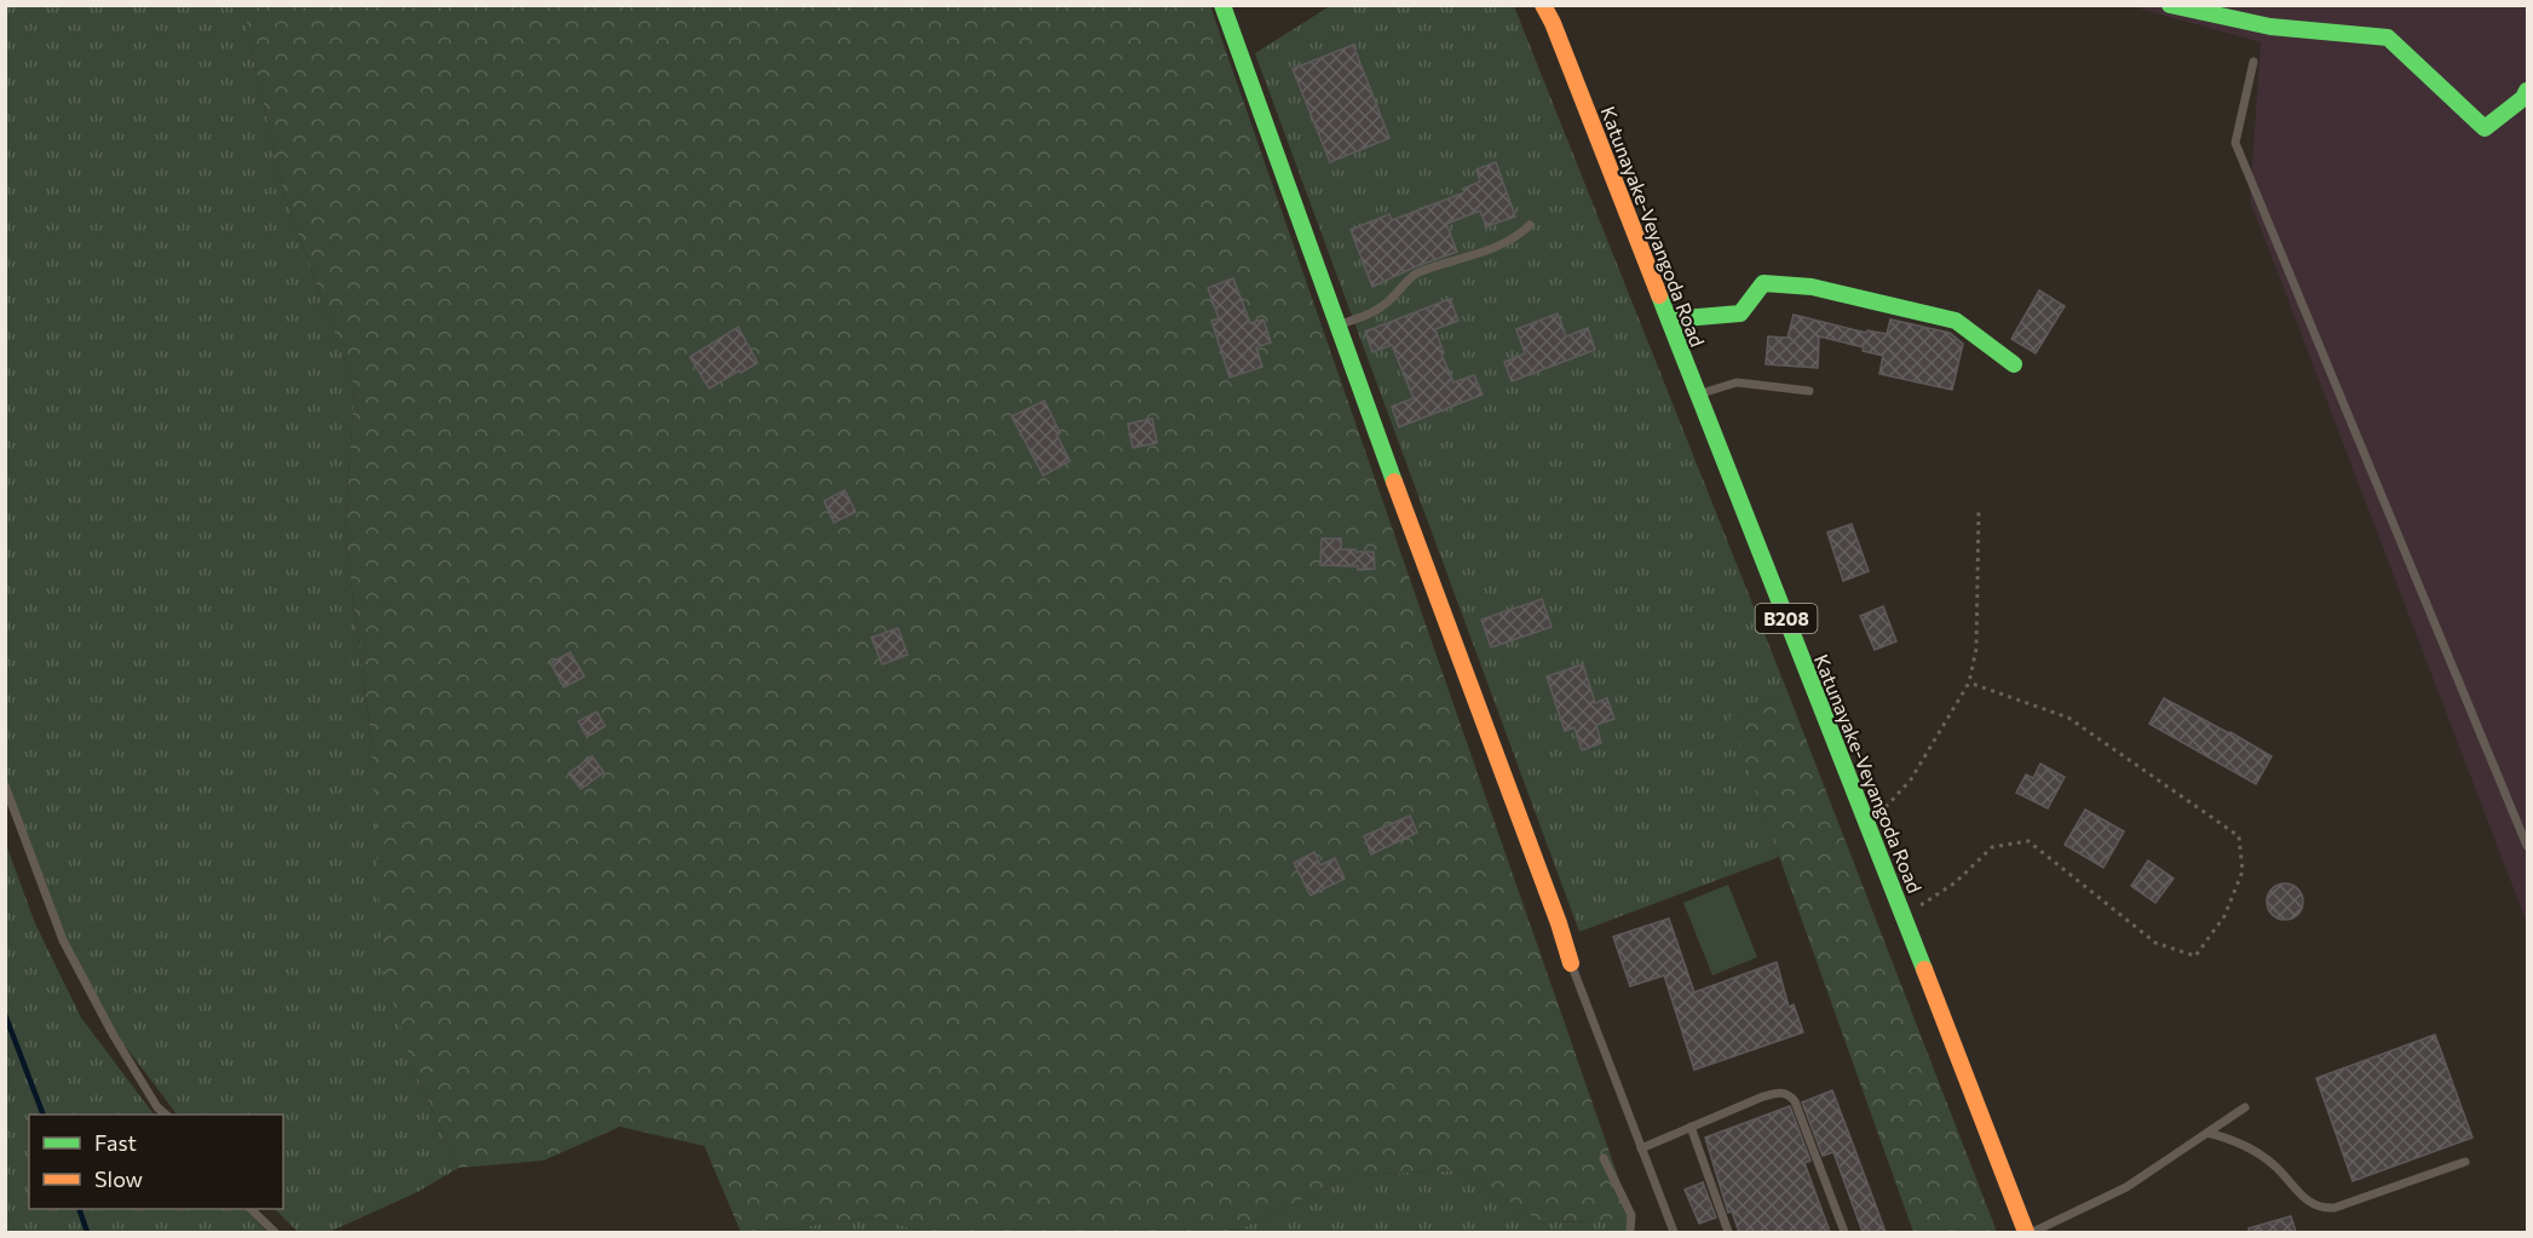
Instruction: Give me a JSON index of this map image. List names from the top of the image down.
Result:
{
  "streets": {
    "street": ["Katunayake-Veyangoda Road", "B208"]
  },
  "legend": ["Fast", "Slow"]
}
